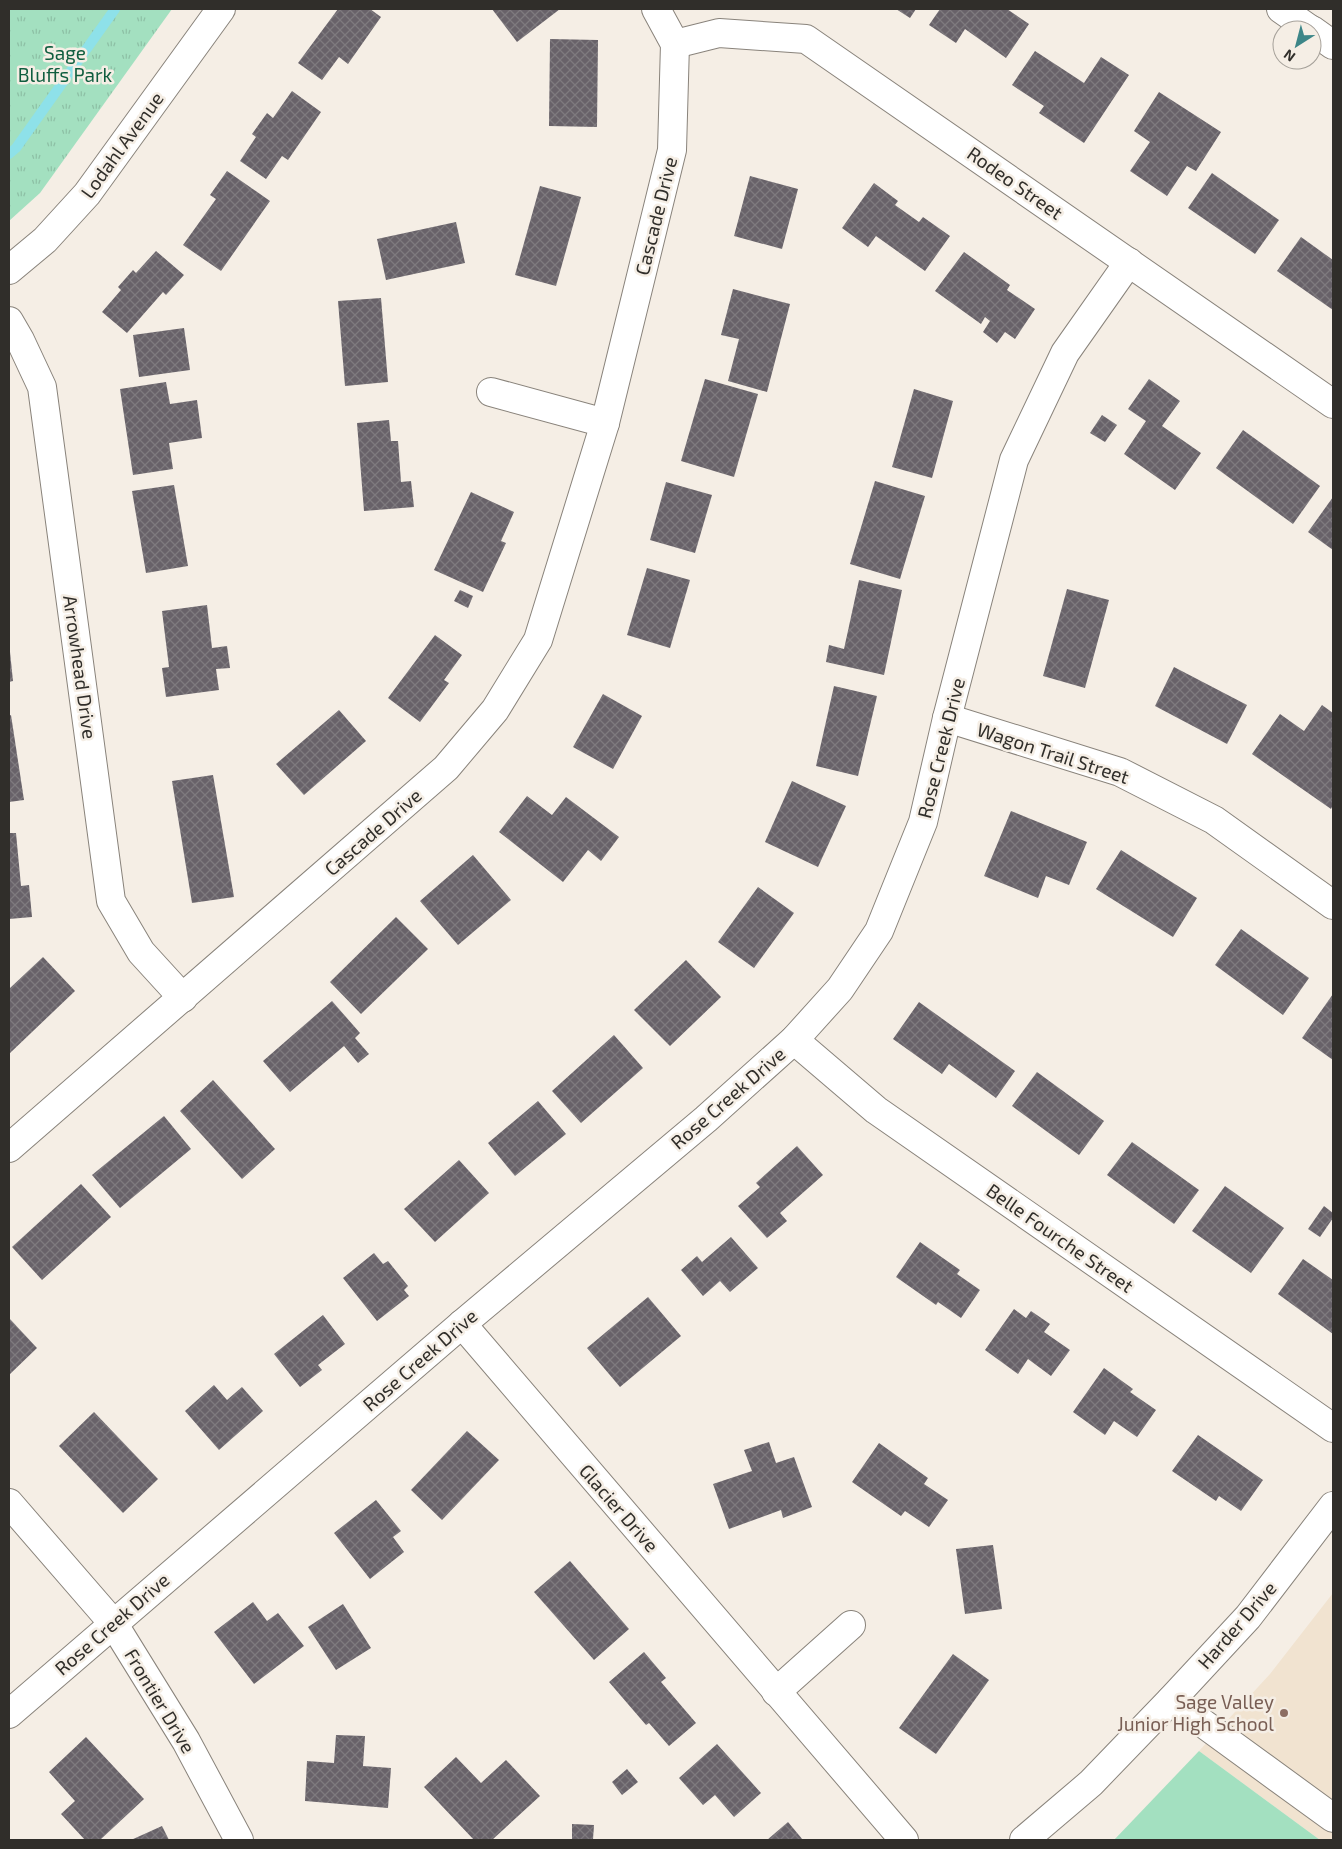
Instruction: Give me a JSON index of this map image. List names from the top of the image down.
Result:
{
  "streets": {
    "street": [
      "Lodahl Avenue",
      "Rodeo Street",
      "Cascade Drive",
      "Arrowhead Drive",
      "Rose Creek Drive",
      "Wagon Trail Street",
      "Belle Fourche Street",
      "Glacier Drive",
      "Harder Drive",
      "Frontier Drive"
    ]
  },
  "crossings": [
    ["Rodeo Street", "Cascade Drive"],
    ["Rodeo Street", "Rose Creek Drive"],
    ["Cascade Drive", "Arrowhead Drive"],
    ["Rose Creek Drive", "Wagon Trail Street"],
    ["Rose Creek Drive", "Belle Fourche Street"],
    ["Rose Creek Drive", "Glacier Drive"],
    ["Rose Creek Drive", "Frontier Drive"]
  ],
  "parks": ["Sage Bluffs Park"],
  "places": ["Sage Valley Junior High School"],
  "north": "bottom left"
}
